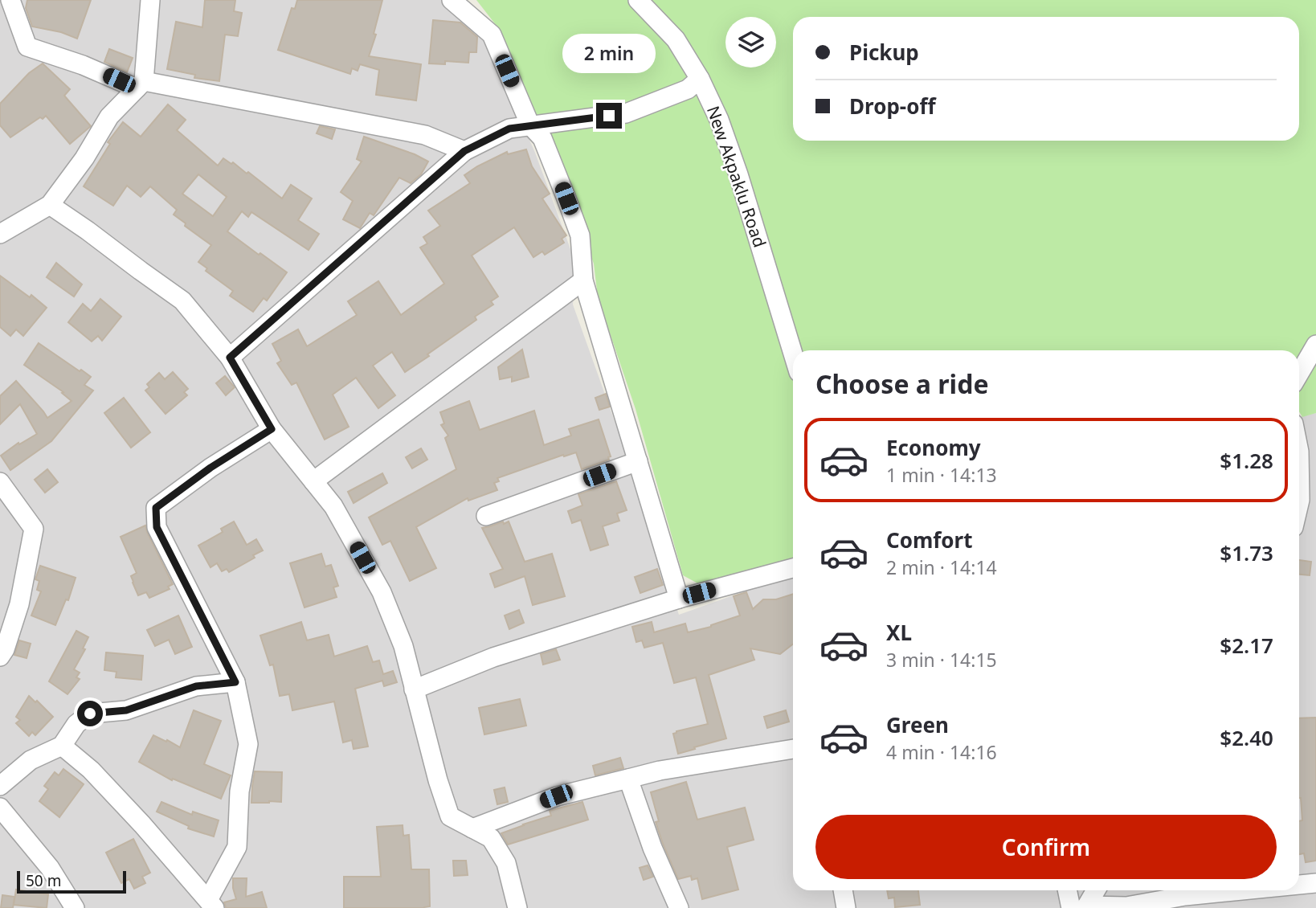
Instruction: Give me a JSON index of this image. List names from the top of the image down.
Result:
{
  "streets": {
    "street": ["New Akpaklu Road"]
  },
  "scale_bar": "50 m",
  "page": {
    "banner": ["Pickup", "Drop-off"],
    "bubble": "2 min",
    "heading": "Choose a ride",
    "list": [
      {
        "name": "Economy",
        "note": "1 min · 14:13",
        "value": "$1.28"
      },
      {
        "name": "Comfort",
        "note": "2 min · 14:14",
        "value": "$1.73"
      },
      {
        "name": "XL",
        "note": "3 min · 14:15",
        "value": "$2.17"
      },
      {
        "name": "Green",
        "note": "4 min · 14:16",
        "value": "$2.40"
      }
    ],
    "buttons": "Confirm",
    "scale": "50 m"
  }
}
